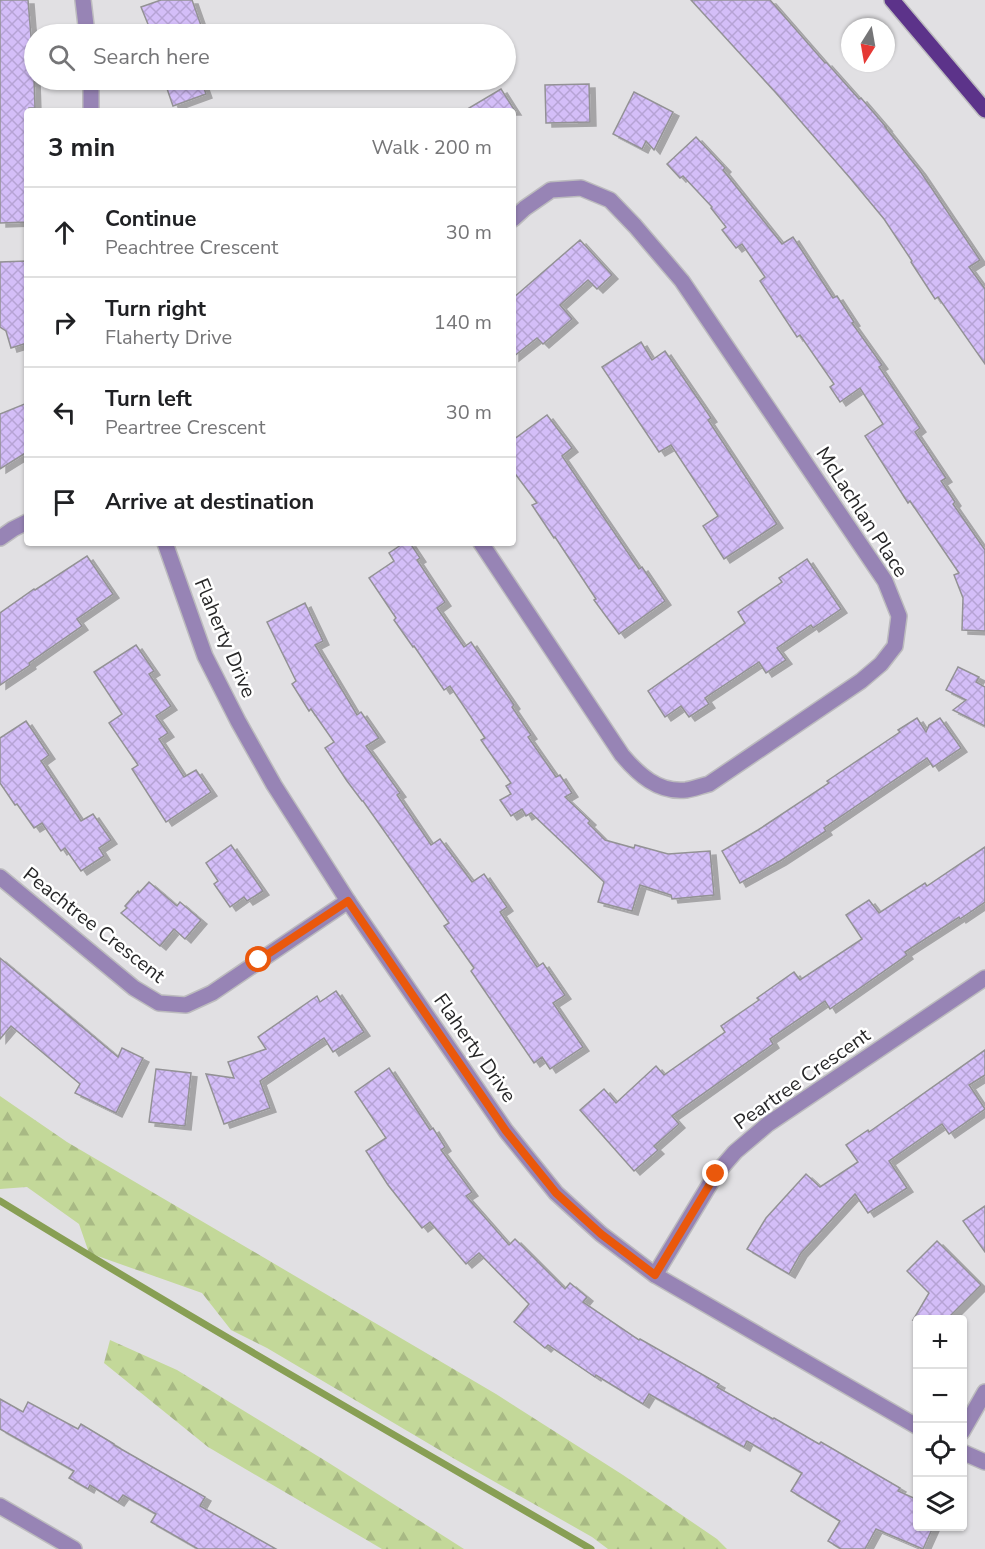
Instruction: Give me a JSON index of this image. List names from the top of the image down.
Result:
{
  "streets": {
    "street": [
      "McLachlan Place",
      "Flaherty Drive",
      "Peachtree Crescent",
      "Peartree Crescent"
    ]
  },
  "crossings": [
    ["Flaherty Drive", "Peachtree Crescent"],
    ["Flaherty Drive", "Peartree Crescent"]
  ],
  "north": "bottom",
  "page": {
    "search": "Search here",
    "heading": ["3 min", "Walk · 200 m"],
    "list": [
      ["Continue", "Peachtree Crescent", "30 m"],
      ["Turn right", "Flaherty Drive", "140 m"],
      ["Turn left", "Peartree Crescent", "30 m"],
      "Arrive at destination"
    ],
    "map_buttons": ["+", "−"]
  }
}
